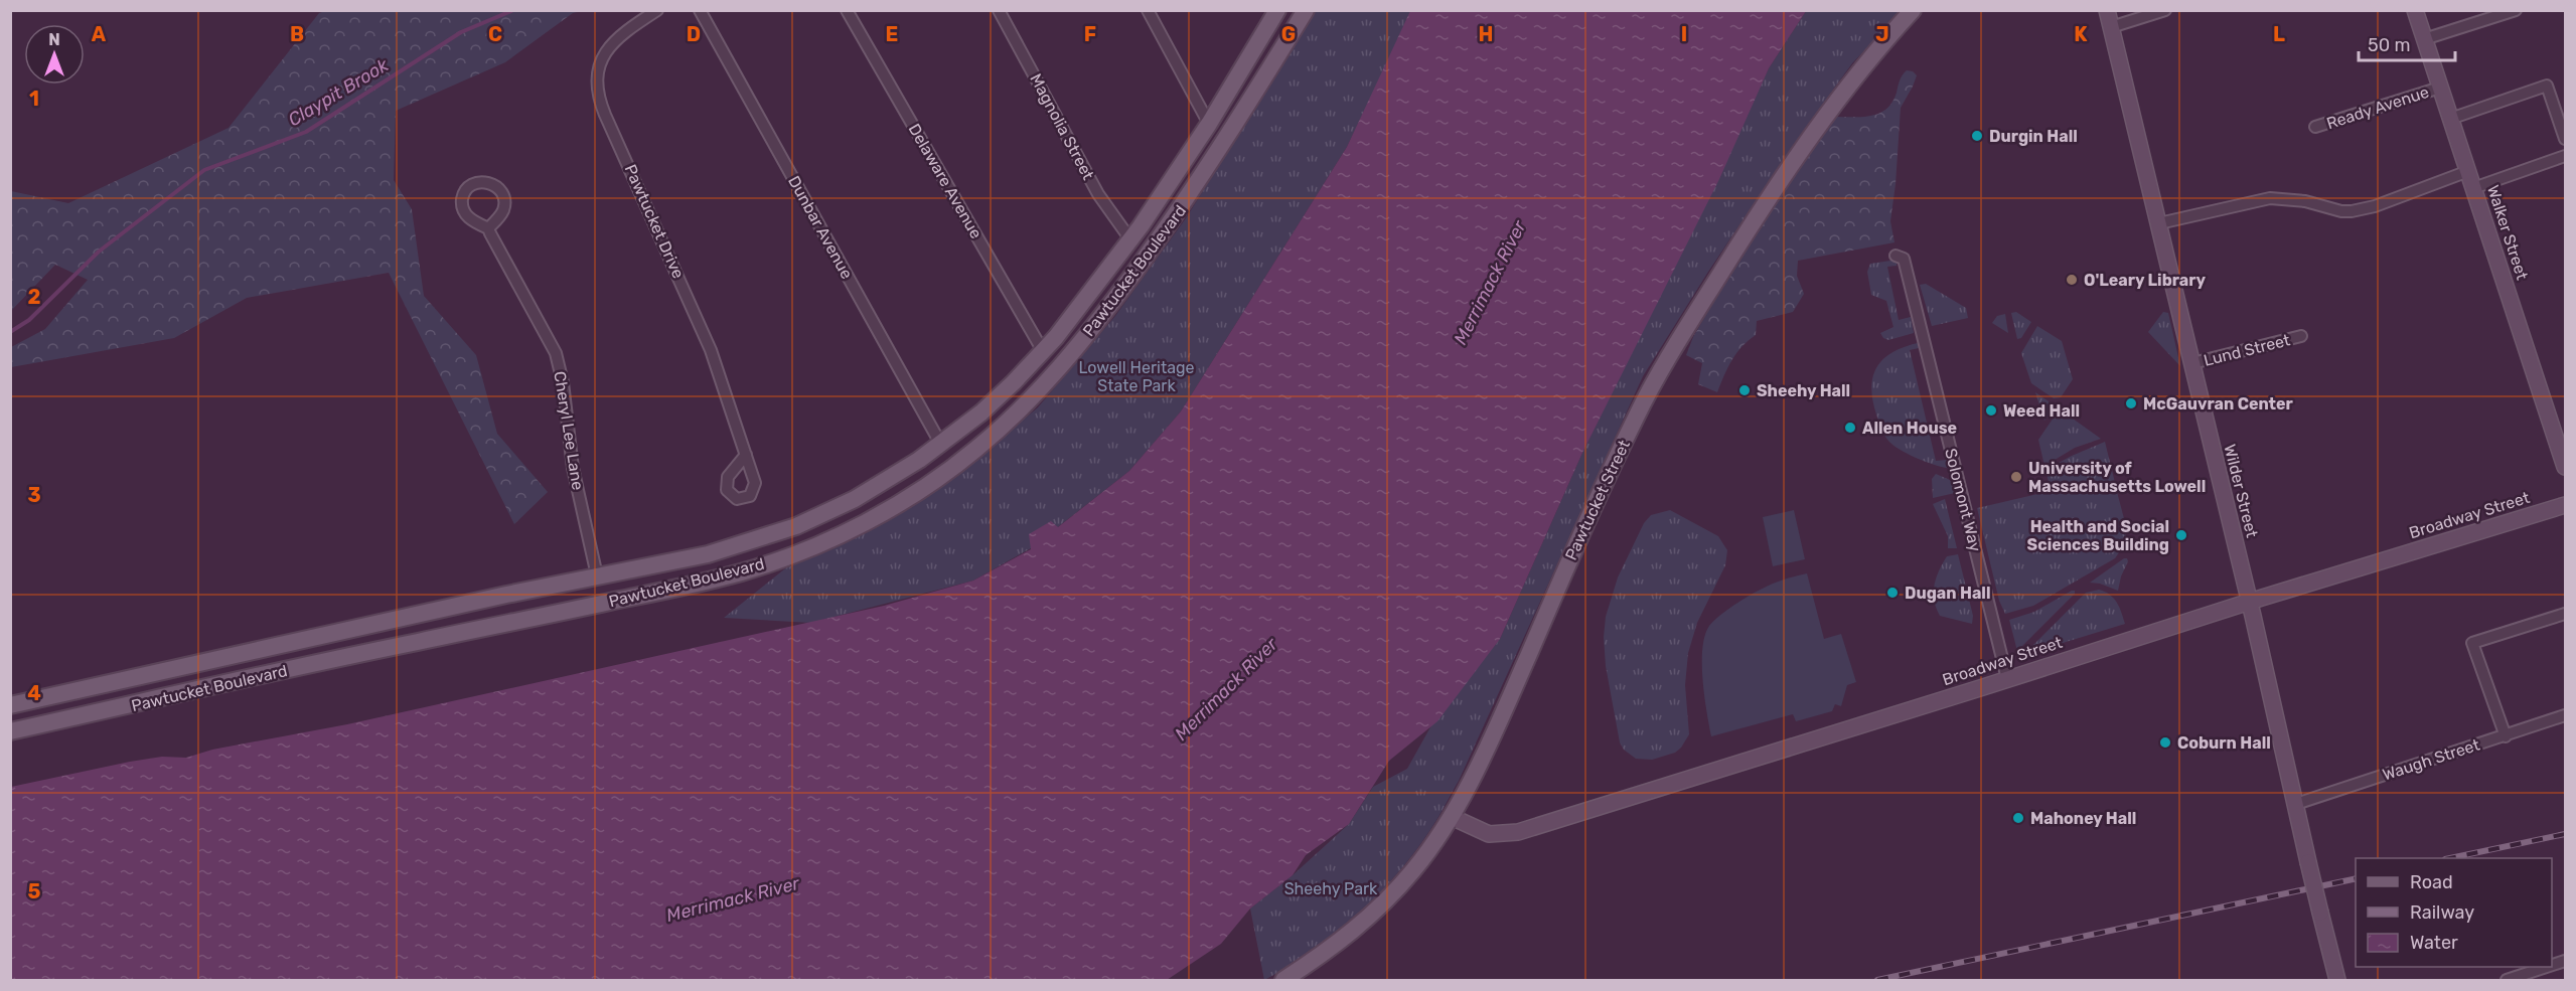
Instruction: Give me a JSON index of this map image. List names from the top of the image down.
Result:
{
  "streets": {
    "main road": ["Pawtucket Boulevard", "Pawtucket Street"],
    "street": [
      "Ready Avenue",
      "Magnolia Street",
      "Delaware Avenue",
      "Pawtucket Drive",
      "Dunbar Avenue",
      "Walker Street",
      "Lund Street",
      "Cheryl Lee Lane",
      "Wilder Street",
      "Solomont Way",
      "Broadway Street",
      "Waugh Street"
    ]
  },
  "crossings": [
    ["Ready Avenue", "Walker Street"],
    ["Magnolia Street", "Pawtucket Boulevard"],
    ["Delaware Avenue", "Pawtucket Boulevard"],
    ["Dunbar Avenue", "Pawtucket Boulevard"],
    ["Pawtucket Boulevard", "Cheryl Lee Lane"],
    ["Lund Street", "Wilder Street"],
    ["Wilder Street", "Broadway Street"],
    ["Wilder Street", "Waugh Street"],
    ["Pawtucket Street", "Broadway Street"],
    ["Solomont Way", "Broadway Street"]
  ],
  "water": ["Claypit Brook", "Merrimack River"],
  "parks": ["Lowell Heritage State Park", "Sheehy Park"],
  "places": [
    "Durgin Hall",
    "O'Leary Library",
    "Sheehy Hall",
    "McGauvran Center",
    "Weed Hall",
    "Allen House",
    "University of Massachusetts Lowell",
    "Health and Social Sciences Building",
    "Dugan Hall",
    "Coburn Hall",
    "Mahoney Hall"
  ],
  "legend": ["Road", "Railway", "Water"],
  "scale_bar": "50 m",
  "north": "top",
  "grid": {
    "columns": [
      "A",
      "B",
      "C",
      "D",
      "E",
      "F",
      "G",
      "H",
      "I",
      "J",
      "K",
      "L"
    ],
    "rows": [
      "1",
      "2",
      "3",
      "4",
      "5"
    ]
  }
}
